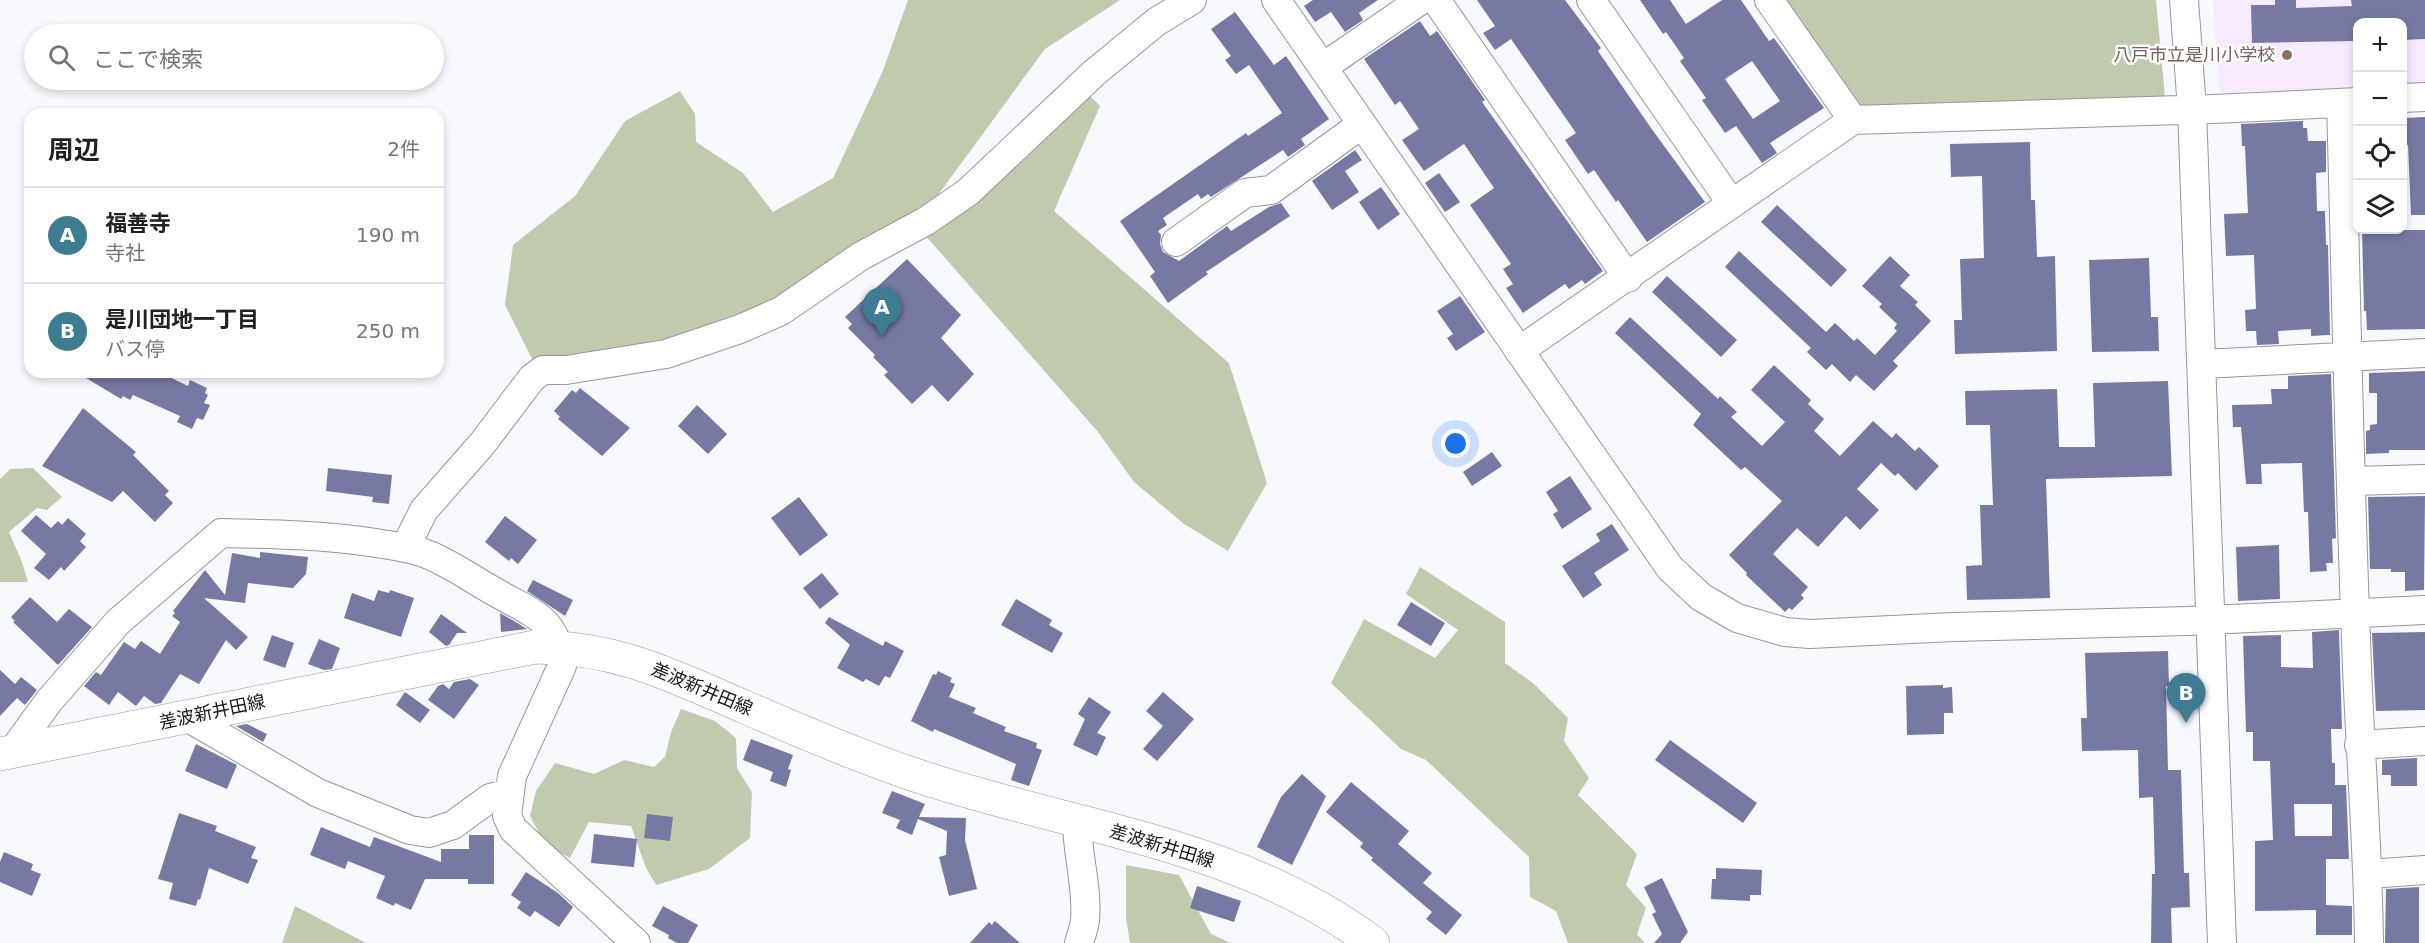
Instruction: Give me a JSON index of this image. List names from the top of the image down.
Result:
{
  "streets": {
    "main road": ["差波新井田線"]
  },
  "places": ["八戸市立是川小学校"],
  "page": {
    "map_buttons": ["+", "−"],
    "search": "ここで検索",
    "heading": ["周辺", "2件"],
    "list": [
      {
        "mark": "A",
        "name": "福善寺",
        "note": "寺社",
        "value": "190 m"
      },
      {
        "mark": "B",
        "name": "是川団地一丁目",
        "note": "バス停",
        "value": "250 m"
      }
    ],
    "pins": ["A", "B"]
  }
}
